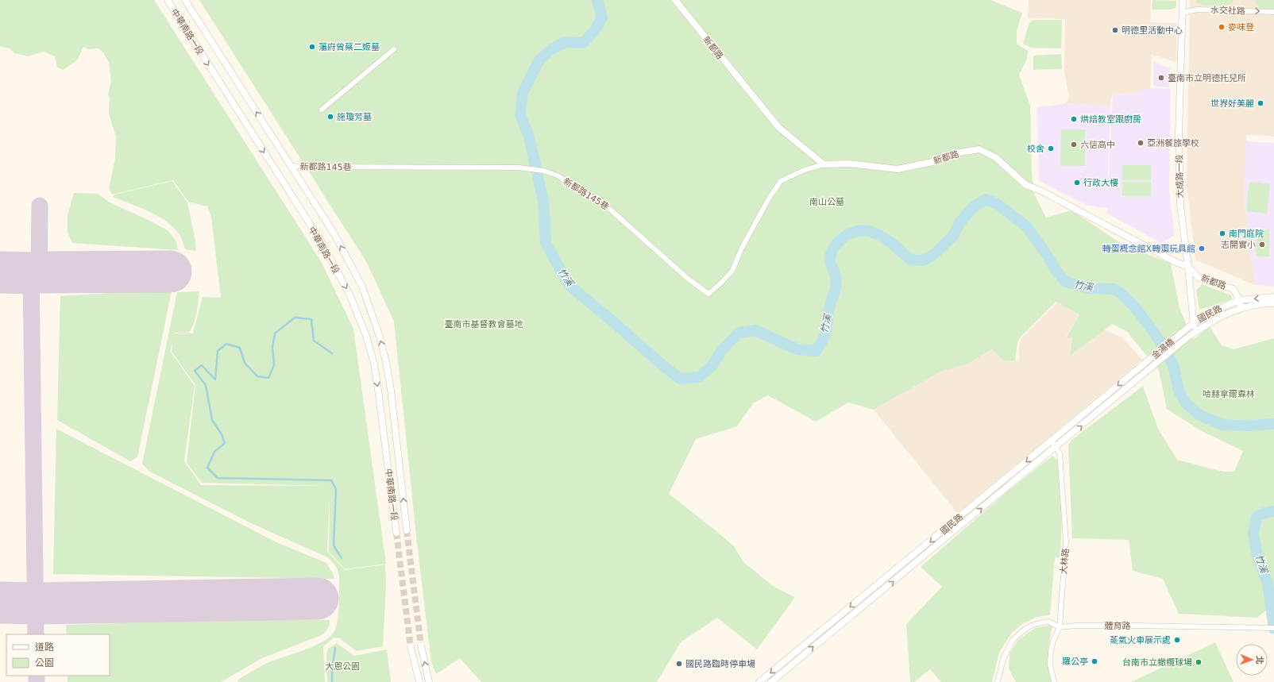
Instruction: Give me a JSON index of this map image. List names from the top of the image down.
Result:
{
  "streets": {
    "street": [
      "水交社路",
      "中華南路一段",
      "新都路",
      "新都路145巷",
      "大成路一段",
      "國民路",
      "金湯橋",
      "大林路",
      "體育路"
    ]
  },
  "crossings": [
    ["水交社路", "大成路一段"],
    ["中華南路一段", "新都路145巷"],
    ["新都路", "新都路145巷"],
    ["新都路", "大成路一段"],
    ["新都路", "國民路"],
    ["大成路一段", "國民路"],
    ["國民路", "金湯橋"],
    ["國民路", "大林路"],
    ["大林路", "體育路"]
  ],
  "one_way": ["水交社路"],
  "water": ["竹溪"],
  "parks": [
    "南山公墓",
    "臺南市基督教會墓地",
    "哈赫拿爾森林",
    "大恩公園"
  ],
  "places": [
    "麥味登",
    "明德里活動中心",
    "藩府曾蔡二姬墓",
    "臺南市立明德托兒所",
    "世界好美麗",
    "施瓊芳墓",
    "烘焙教室跟廚房",
    "亞洲餐旅學校",
    "六信高中",
    "校舍",
    "行政大樓",
    "南門庭院",
    "志開實小",
    "轉蛋概念館X轉蛋玩具館",
    "蒸氣火車展示處",
    "羅公亭",
    "台南市立橄欖球場",
    "國民路臨時停車場"
  ],
  "legend": ["道路", "公園"],
  "north": "right"
}
